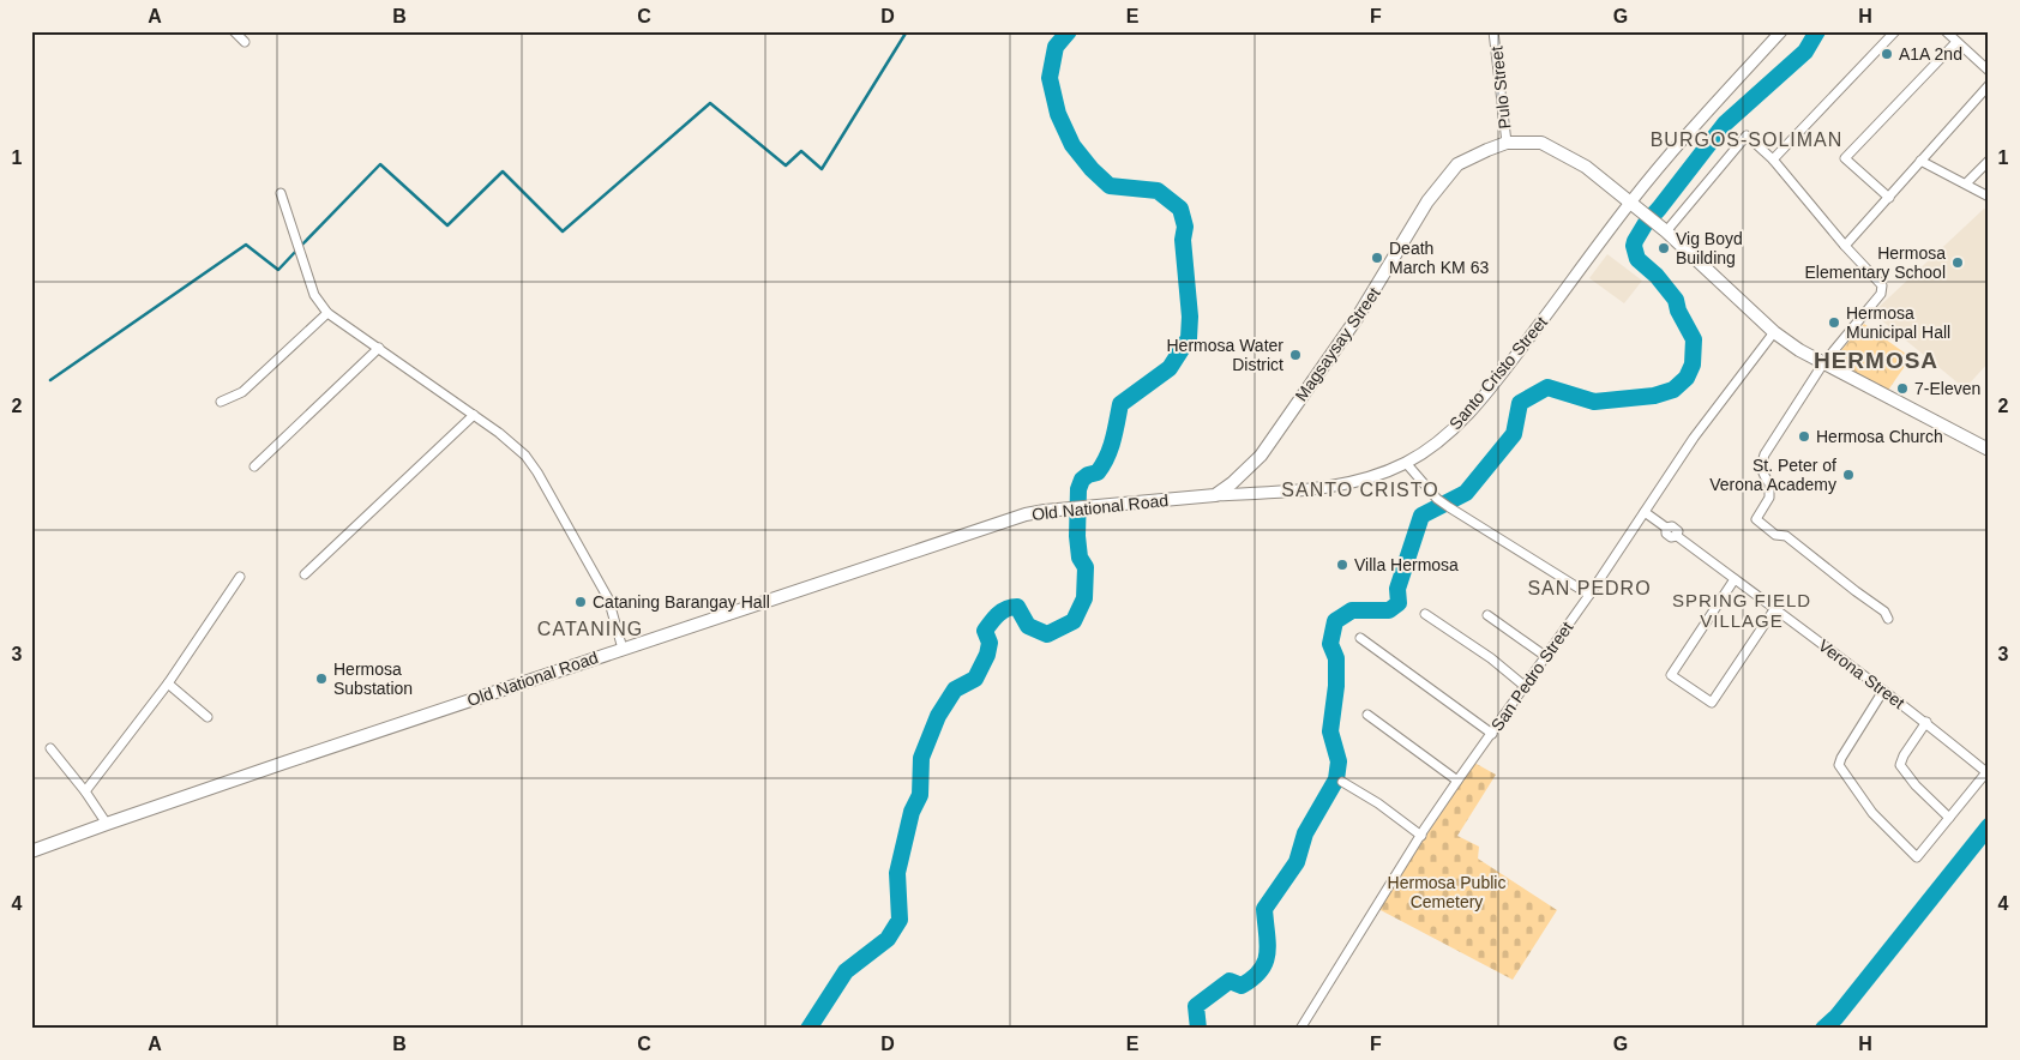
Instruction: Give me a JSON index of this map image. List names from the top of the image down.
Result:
{
  "streets": {
    "main road": ["Magsaysay Street", "Old National Road"],
    "street": [
      "Pulo Street",
      "Santo Cristo Street",
      "Verona Street",
      "San Pedro Street"
    ]
  },
  "crossings": [
    ["Pulo Street", "Magsaysay Street"],
    ["Magsaysay Street", "Santo Cristo Street"],
    ["Magsaysay Street", "Old National Road"],
    ["Santo Cristo Street", "Old National Road"],
    ["Verona Street", "San Pedro Street"]
  ],
  "districts": [
    "BURGOS-SOLIMAN",
    "HERMOSA",
    "SANTO CRISTO",
    "SAN PEDRO",
    "SPRING FIELD VILLAGE",
    "CATANING"
  ],
  "parks": ["Hermosa Public Cemetery"],
  "places": [
    "A1A 2nd",
    "Vig Boyd Building",
    "Death March KM 63",
    "Hermosa Elementary School",
    "Hermosa Municipal Hall",
    "Hermosa Water District",
    "7-Eleven",
    "Hermosa Church",
    "St. Peter of Verona Academy",
    "Villa Hermosa",
    "Cataning Barangay Hall",
    "Hermosa Substation"
  ],
  "grid": {
    "columns": [
      "A",
      "B",
      "C",
      "D",
      "E",
      "F",
      "G",
      "H"
    ],
    "rows": [
      "1",
      "2",
      "3",
      "4"
    ]
  }
}
